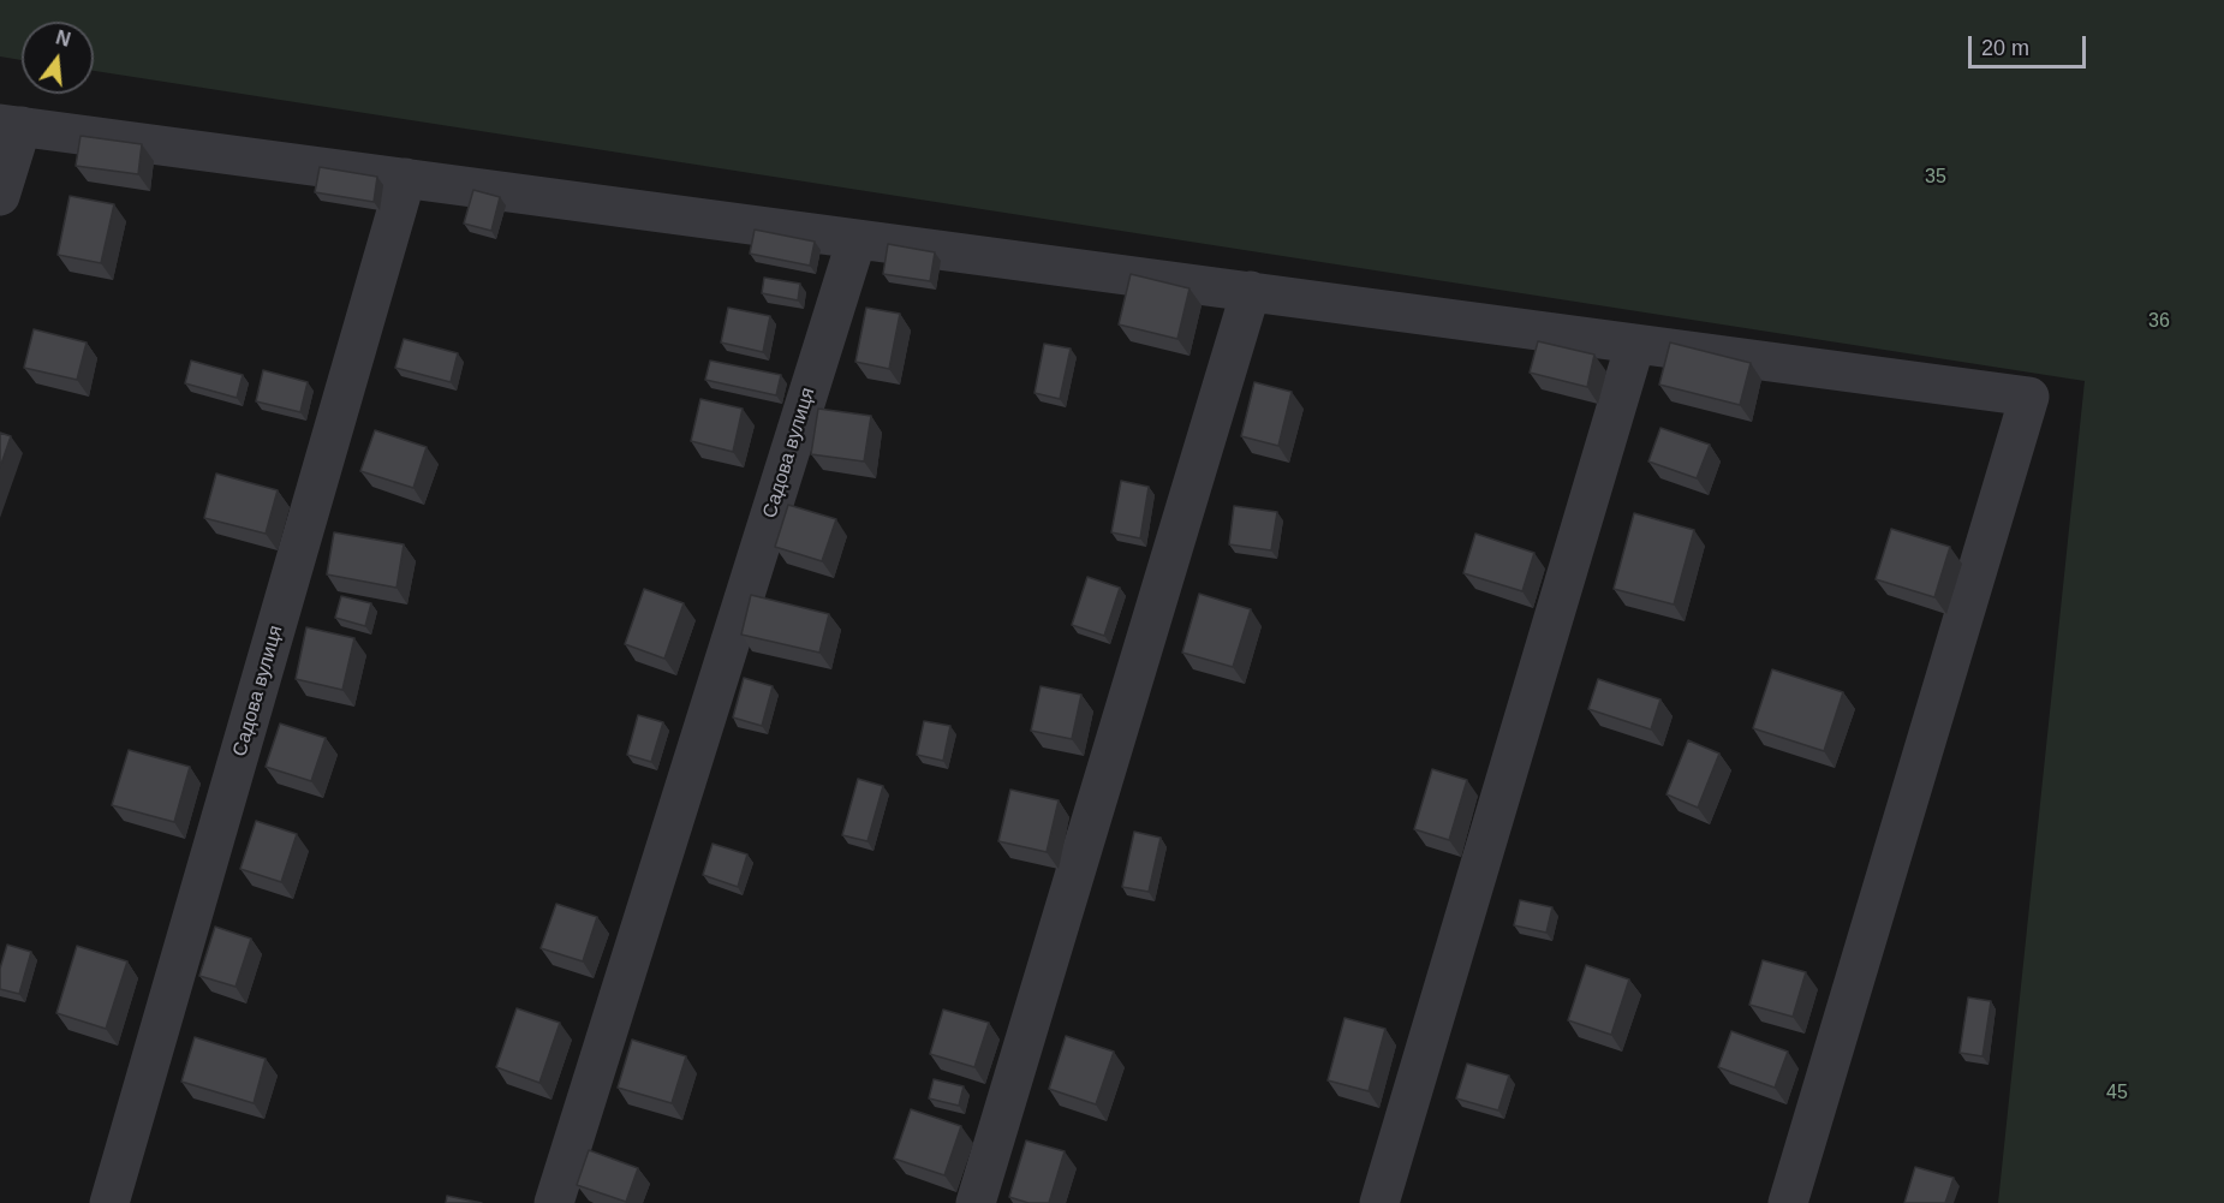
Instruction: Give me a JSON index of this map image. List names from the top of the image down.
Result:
{
  "streets": {
    "street": ["Садова вулиця"]
  },
  "parks": ["35", "36", "45"],
  "scale_bar": "20 m",
  "north": "top"
}
